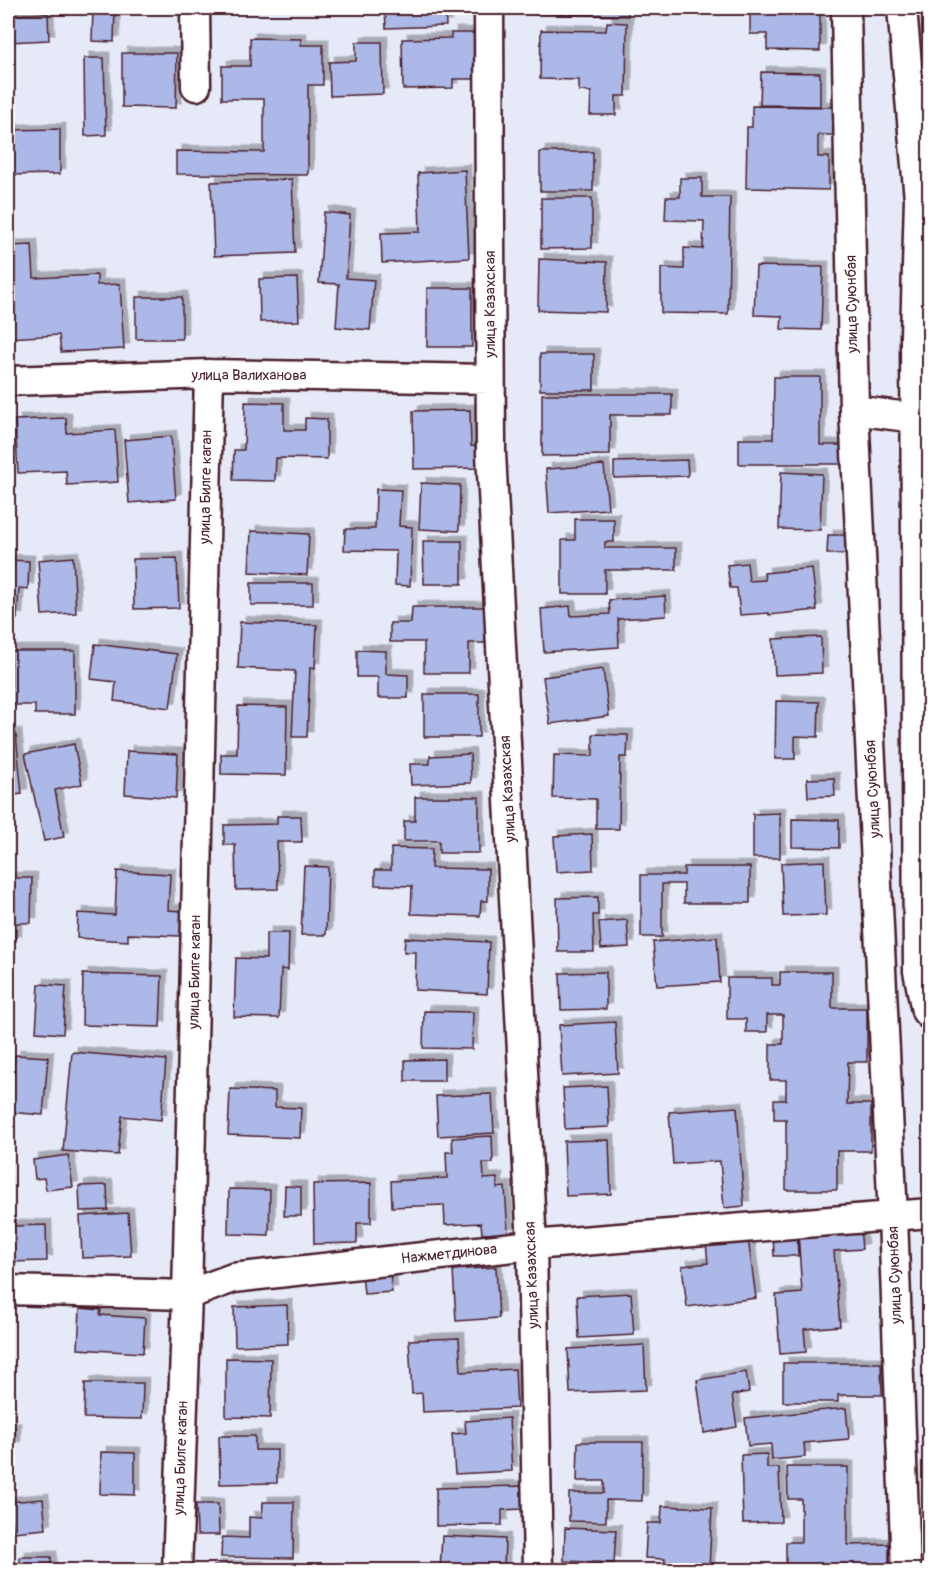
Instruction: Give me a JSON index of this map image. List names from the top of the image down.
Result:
{
  "streets": {
    "street": [
      "улица Казахская",
      "улица Суюнбая",
      "улица Валиханова",
      "улица Билге каган",
      "Нажметдинова"
    ]
  },
  "crossings": [
    ["улица Казахская", "улица Валиханова"],
    ["улица Казахская", "Нажметдинова"],
    ["улица Суюнбая", "Нажметдинова"],
    ["улица Валиханова", "улица Билге каган"],
    ["улица Билге каган", "Нажметдинова"]
  ]
}
